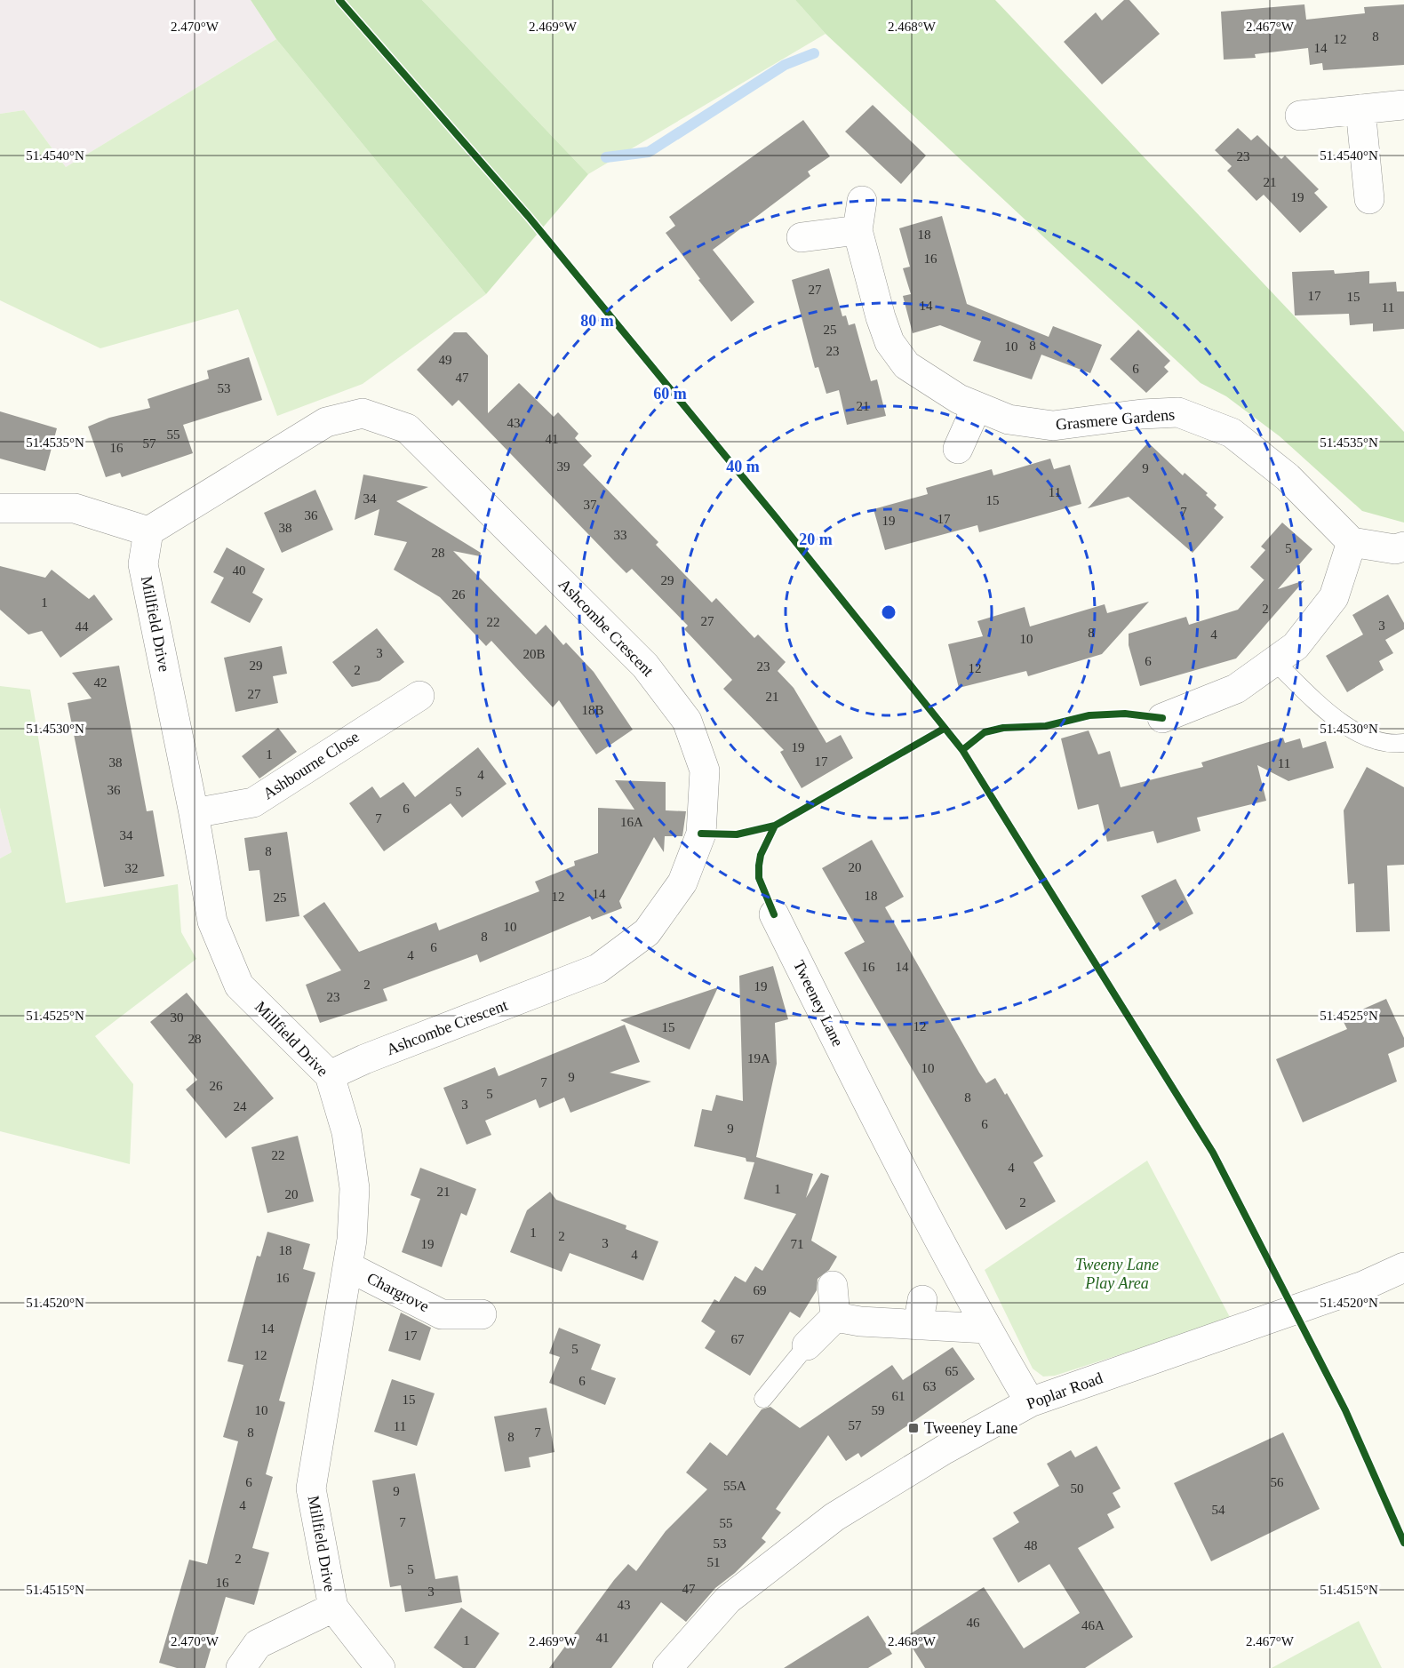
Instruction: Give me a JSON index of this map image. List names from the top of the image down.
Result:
{
  "streets": {
    "street": [
      "Grasmere Gardens",
      "Millfield Drive",
      "Ashcombe Crescent",
      "Ashbourne Close",
      "Tweeney Lane",
      "Chargrove",
      "Poplar Road"
    ]
  },
  "crossings": [
    ["Millfield Drive", "Ashcombe Crescent"],
    ["Millfield Drive", "Ashbourne Close"],
    ["Millfield Drive", "Chargrove"],
    ["Tweeney Lane", "Poplar Road"]
  ],
  "parks": ["Tweeny Lane Play Area"],
  "places": {
    "transit": ["Tweeney Lane"]
  },
  "house_numbers": [
    "8",
    "12",
    "14",
    "23",
    "21",
    "19",
    "18",
    "16",
    "27",
    "17",
    "15",
    "14",
    "11",
    "25",
    "8",
    "10",
    "23",
    "49",
    "6",
    "47",
    "53",
    "21",
    "43",
    "55",
    "41",
    "57",
    "16",
    "39",
    "9",
    "11",
    "34",
    "15",
    "37",
    "7",
    "36",
    "17",
    "19",
    "38",
    "33",
    "5",
    "28",
    "40",
    "29",
    "26",
    "1",
    "2",
    "27",
    "22",
    "3",
    "44",
    "8",
    "4",
    "10",
    "3",
    "20B",
    "6",
    "29",
    "23",
    "12",
    "2",
    "42",
    "27",
    "21",
    "18B",
    "19",
    "1",
    "17",
    "38",
    "11",
    "4",
    "36",
    "5",
    "6",
    "7",
    "16A",
    "34",
    "8",
    "20",
    "32",
    "14",
    "18",
    "12",
    "25",
    "10",
    "8",
    "6",
    "4",
    "16",
    "14",
    "2",
    "19",
    "23",
    "30",
    "12",
    "15",
    "28",
    "19A",
    "10",
    "9",
    "7",
    "26",
    "5",
    "8",
    "3",
    "24",
    "6",
    "9",
    "22",
    "4",
    "1",
    "21",
    "20",
    "2",
    "1",
    "2",
    "3",
    "19",
    "71",
    "18",
    "4",
    "16",
    "69",
    "14",
    "17",
    "67",
    "5",
    "12",
    "65",
    "6",
    "63",
    "61",
    "15",
    "10",
    "59",
    "57",
    "11",
    "8",
    "7",
    "8",
    "6",
    "56",
    "55A",
    "50",
    "9",
    "4",
    "54",
    "7",
    "55",
    "53",
    "48",
    "2",
    "51",
    "5",
    "16",
    "47",
    "3",
    "43",
    "46",
    "46A",
    "41",
    "1"
  ],
  "coordinates": [
    "2.470°W",
    "2.469°W",
    "2.468°W",
    "2.467°W",
    "51.4540°N",
    "51.4535°N",
    "51.4530°N",
    "51.4525°N",
    "51.4520°N",
    "51.4515°N"
  ],
  "rings": [
    "80 m",
    "60 m",
    "40 m",
    "20 m"
  ]
}
